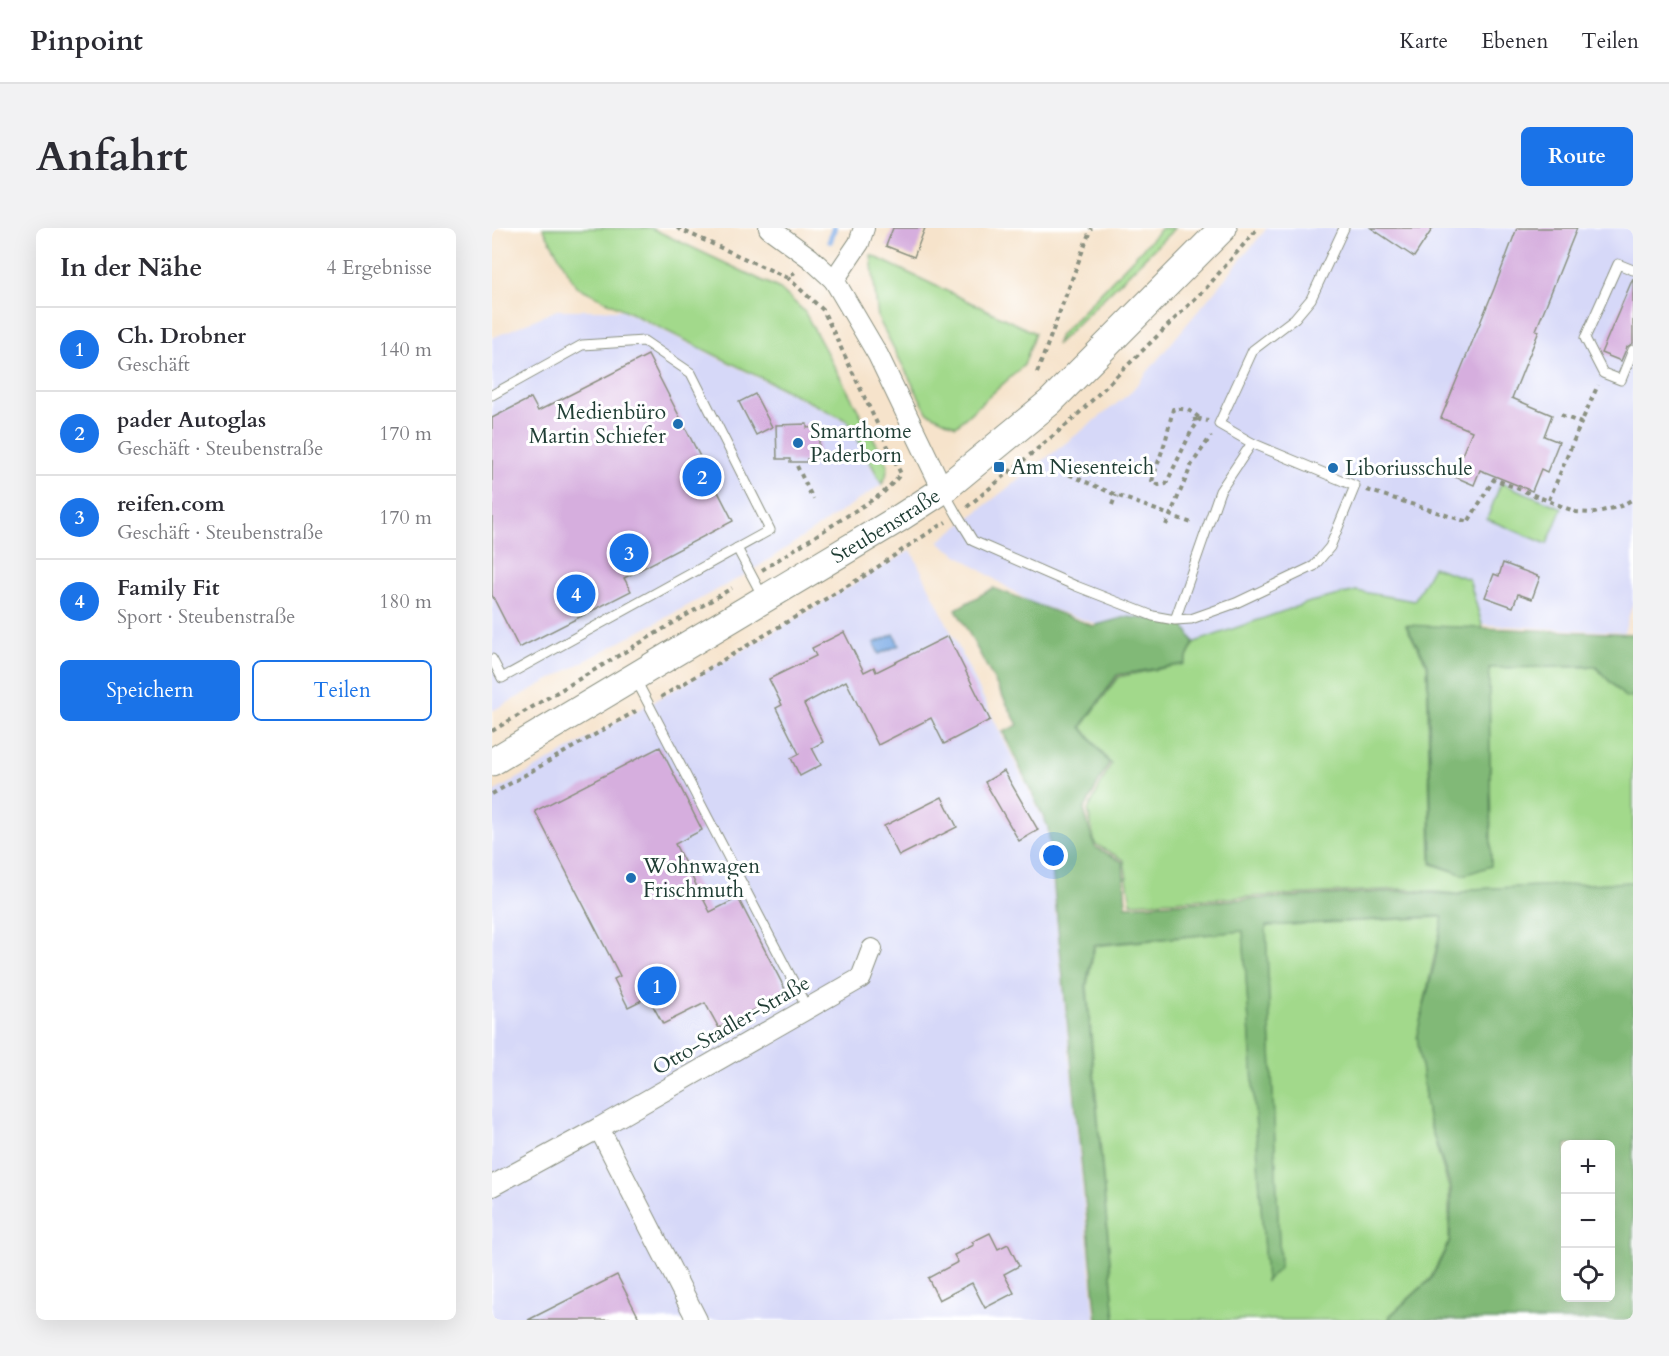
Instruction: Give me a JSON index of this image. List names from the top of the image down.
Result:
{
  "streets": {
    "street": ["Steubenstraße", "Otto-Stadler-Straße"]
  },
  "places": {
    "other": [
      "Medienbüro Martin Schiefer",
      "Smarthome Paderborn",
      "Liboriusschule",
      "Wohnwagen Frischmuth"
    ],
    "transit": ["Am Niesenteich"]
  },
  "page": {
    "header": "Pinpoint",
    "nav": ["Karte", "Ebenen", "Teilen"],
    "buttons": [
      "Route",
      ["Speichern", "Teilen"]
    ],
    "title": "Anfahrt",
    "heading": ["In der Nähe", "4 Ergebnisse"],
    "list": [
      {
        "mark": "1",
        "name": "Ch. Drobner",
        "note": "Geschäft",
        "value": "140 m"
      },
      {
        "mark": "2",
        "name": "pader Autoglas",
        "note": "Geschäft · Steubenstraße",
        "value": "170 m"
      },
      {
        "mark": "3",
        "name": "reifen.com",
        "note": "Geschäft · Steubenstraße",
        "value": "170 m"
      },
      {
        "mark": "4",
        "name": "Family Fit",
        "note": "Sport · Steubenstraße",
        "value": "180 m"
      }
    ],
    "pins": [
      "2",
      "3",
      "4",
      "1"
    ],
    "map_buttons": ["+", "−"]
  }
}
